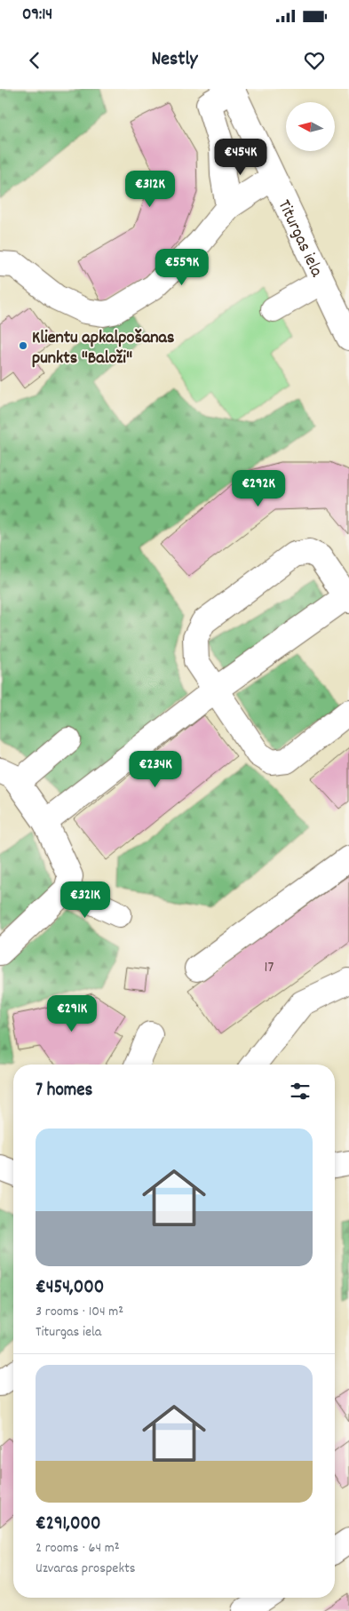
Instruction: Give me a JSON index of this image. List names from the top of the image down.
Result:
{
  "streets": {
    "street": ["Titurgas iela"]
  },
  "places": ["Klientu apkalpošanas punkts \"Baloži\""],
  "house_numbers": ["17"],
  "north": "left",
  "page": {
    "status": "09:14",
    "header": "Nestly",
    "price": [
      "€454K",
      "€312K",
      "€559K",
      "€292K",
      "€234K",
      "€321K",
      "€291K"
    ],
    "heading": "7 homes",
    "list": [
      {
        "name": "€454,000",
        "note": "3 rooms · 104 m² · Titurgas iela"
      },
      {
        "name": "€291,000",
        "note": "2 rooms · 64 m² · Uzvaras prospekts"
      }
    ]
  }
}
